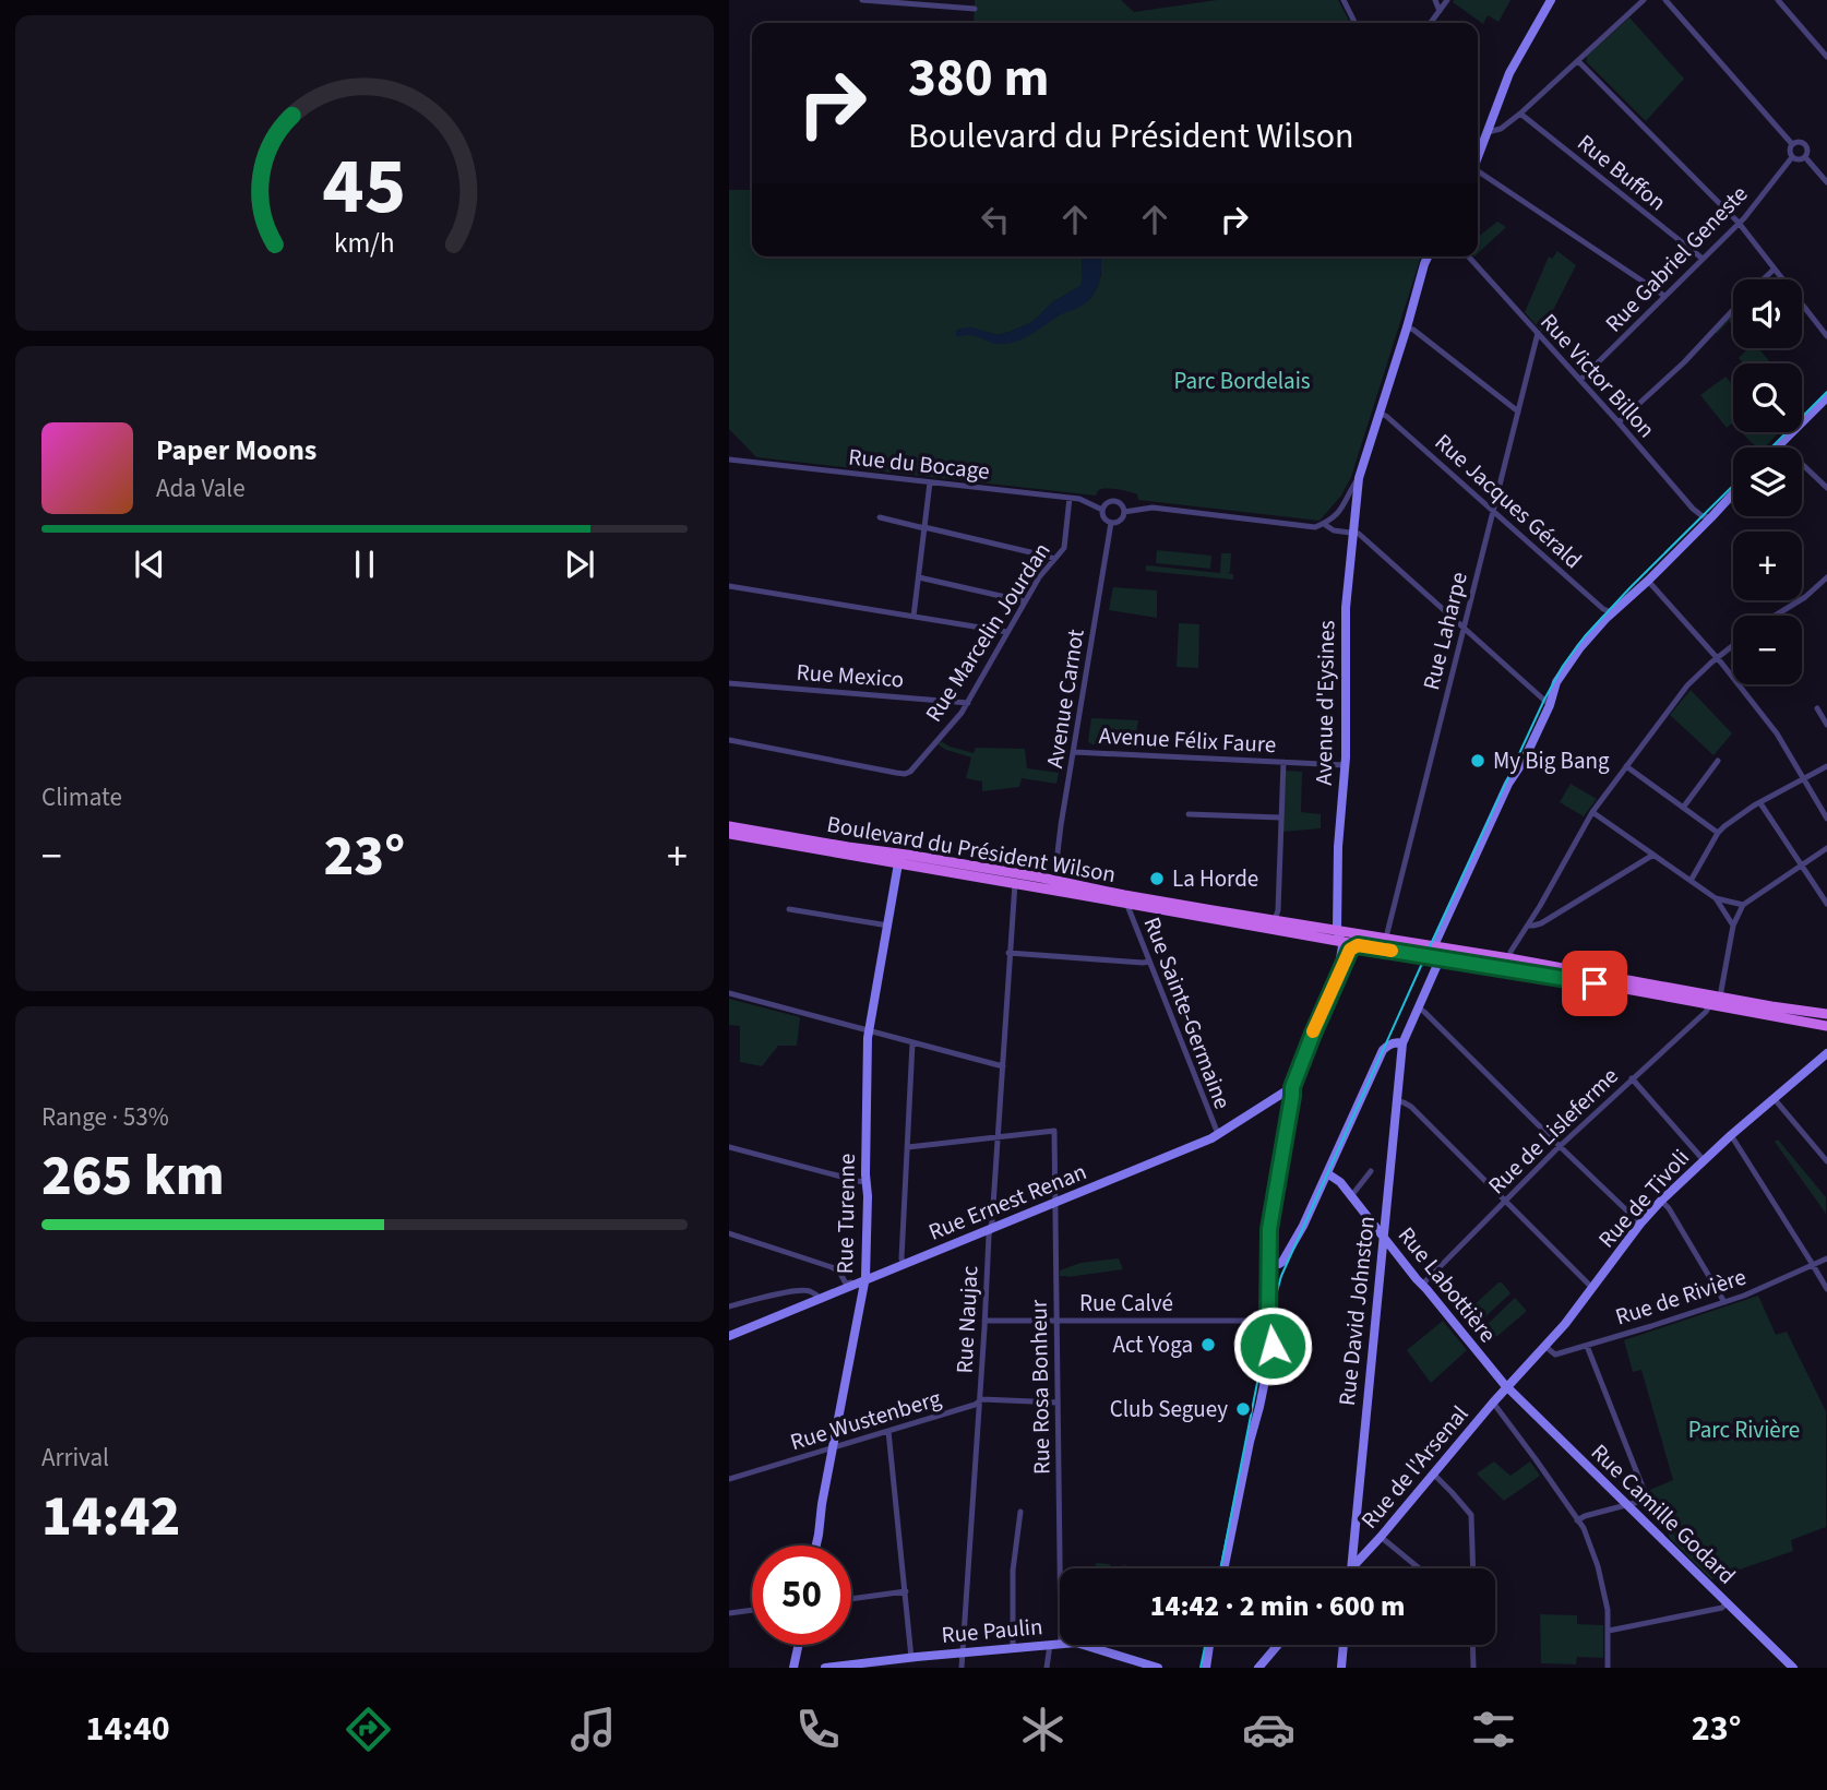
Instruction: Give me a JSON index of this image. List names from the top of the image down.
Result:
{
  "streets": {
    "main road": ["Boulevard du Président Wilson"],
    "street": [
      "Rue Buffon",
      "Rue Gabriel Geneste",
      "Rue Victor Billon",
      "Rue du Bocage",
      "Rue Jacques Gérald",
      "Rue Laharpe",
      "Rue Marcelin Jourdan",
      "Rue Mexico",
      "Avenue Carnot",
      "Avenue d'Eysines",
      "Avenue Félix Faure",
      "Rue Sainte-Germaine",
      "Rue de Lisleferme",
      "Rue de Tivoli",
      "Rue Ernest Renan",
      "Rue Turenne",
      "Rue Labottière",
      "Rue de Rivière",
      "Rue Calvé",
      "Rue David Johnston",
      "Rue Naujac",
      "Rue Rosa Bonheur",
      "Rue Wustenberg",
      "Rue de l'Arsenal",
      "Rue Camille Godard",
      "Rue Paulin"
    ]
  },
  "crossings": [
    ["Rue Buffon", "Rue Gabriel Geneste"],
    ["Rue Gabriel Geneste", "Rue Victor Billon"],
    ["Rue Victor Billon", "Rue Laharpe"],
    ["Rue du Bocage", "Rue Marcelin Jourdan"],
    ["Rue du Bocage", "Avenue Carnot"],
    ["Rue Jacques Gérald", "Rue Laharpe"],
    ["Rue Jacques Gérald", "Avenue d'Eysines"],
    ["Rue Laharpe", "Boulevard du Président Wilson"],
    ["Rue Marcelin Jourdan", "Rue Mexico"],
    ["Avenue Carnot", "Avenue Félix Faure"],
    ["Avenue Carnot", "Boulevard du Président Wilson"],
    ["Avenue d'Eysines", "Avenue Félix Faure"],
    ["Avenue d'Eysines", "Boulevard du Président Wilson"],
    ["Boulevard du Président Wilson", "Rue Sainte-Germaine"],
    ["Boulevard du Président Wilson", "Rue de Lisleferme"],
    ["Boulevard du Président Wilson", "Rue Turenne"],
    ["Boulevard du Président Wilson", "Rue Naujac"],
    ["Rue Sainte-Germaine", "Rue Ernest Renan"],
    ["Rue de Lisleferme", "Rue Labottière"],
    ["Rue de Tivoli", "Rue Labottière"],
    ["Rue de Tivoli", "Rue de Rivière"],
    ["Rue de Tivoli", "Rue de l'Arsenal"],
    ["Rue de Tivoli", "Rue Camille Godard"],
    ["Rue Ernest Renan", "Rue Turenne"],
    ["Rue Ernest Renan", "Rue Naujac"],
    ["Rue Ernest Renan", "Rue Rosa Bonheur"],
    ["Rue Turenne", "Rue Wustenberg"],
    ["Rue Labottière", "Rue David Johnston"],
    ["Rue Labottière", "Rue de l'Arsenal"],
    ["Rue Labottière", "Rue Camille Godard"],
    ["Rue Calvé", "Rue Naujac"],
    ["Rue Calvé", "Rue Rosa Bonheur"],
    ["Rue Naujac", "Rue Rosa Bonheur"],
    ["Rue Naujac", "Rue Wustenberg"],
    ["Rue Naujac", "Rue Paulin"],
    ["Rue Rosa Bonheur", "Rue Wustenberg"],
    ["Rue Rosa Bonheur", "Rue Paulin"],
    ["Rue de l'Arsenal", "Rue Camille Godard"]
  ],
  "parks": ["Parc Bordelais", "Parc Rivière"],
  "places": [
    "My Big Bang",
    "La Horde",
    "Act Yoga",
    "Club Seguey"
  ],
  "page": {
    "turn": ["380 m", "Boulevard du Président Wilson"],
    "map_buttons": ["+", "−"],
    "song": ["Paper Moons", "Ada Vale"],
    "tile": [
      "Climate",
      ["Range · 53%", "265 km"],
      ["Arrival", "14:42"]
    ],
    "heat": ["−", "23°", "+"],
    "limit": "50",
    "trip": "14:42 · 2 min · 600 m",
    "tabs": ["14:40", "23°"],
    "gauge": ["45", "km/h"]
  }
}
